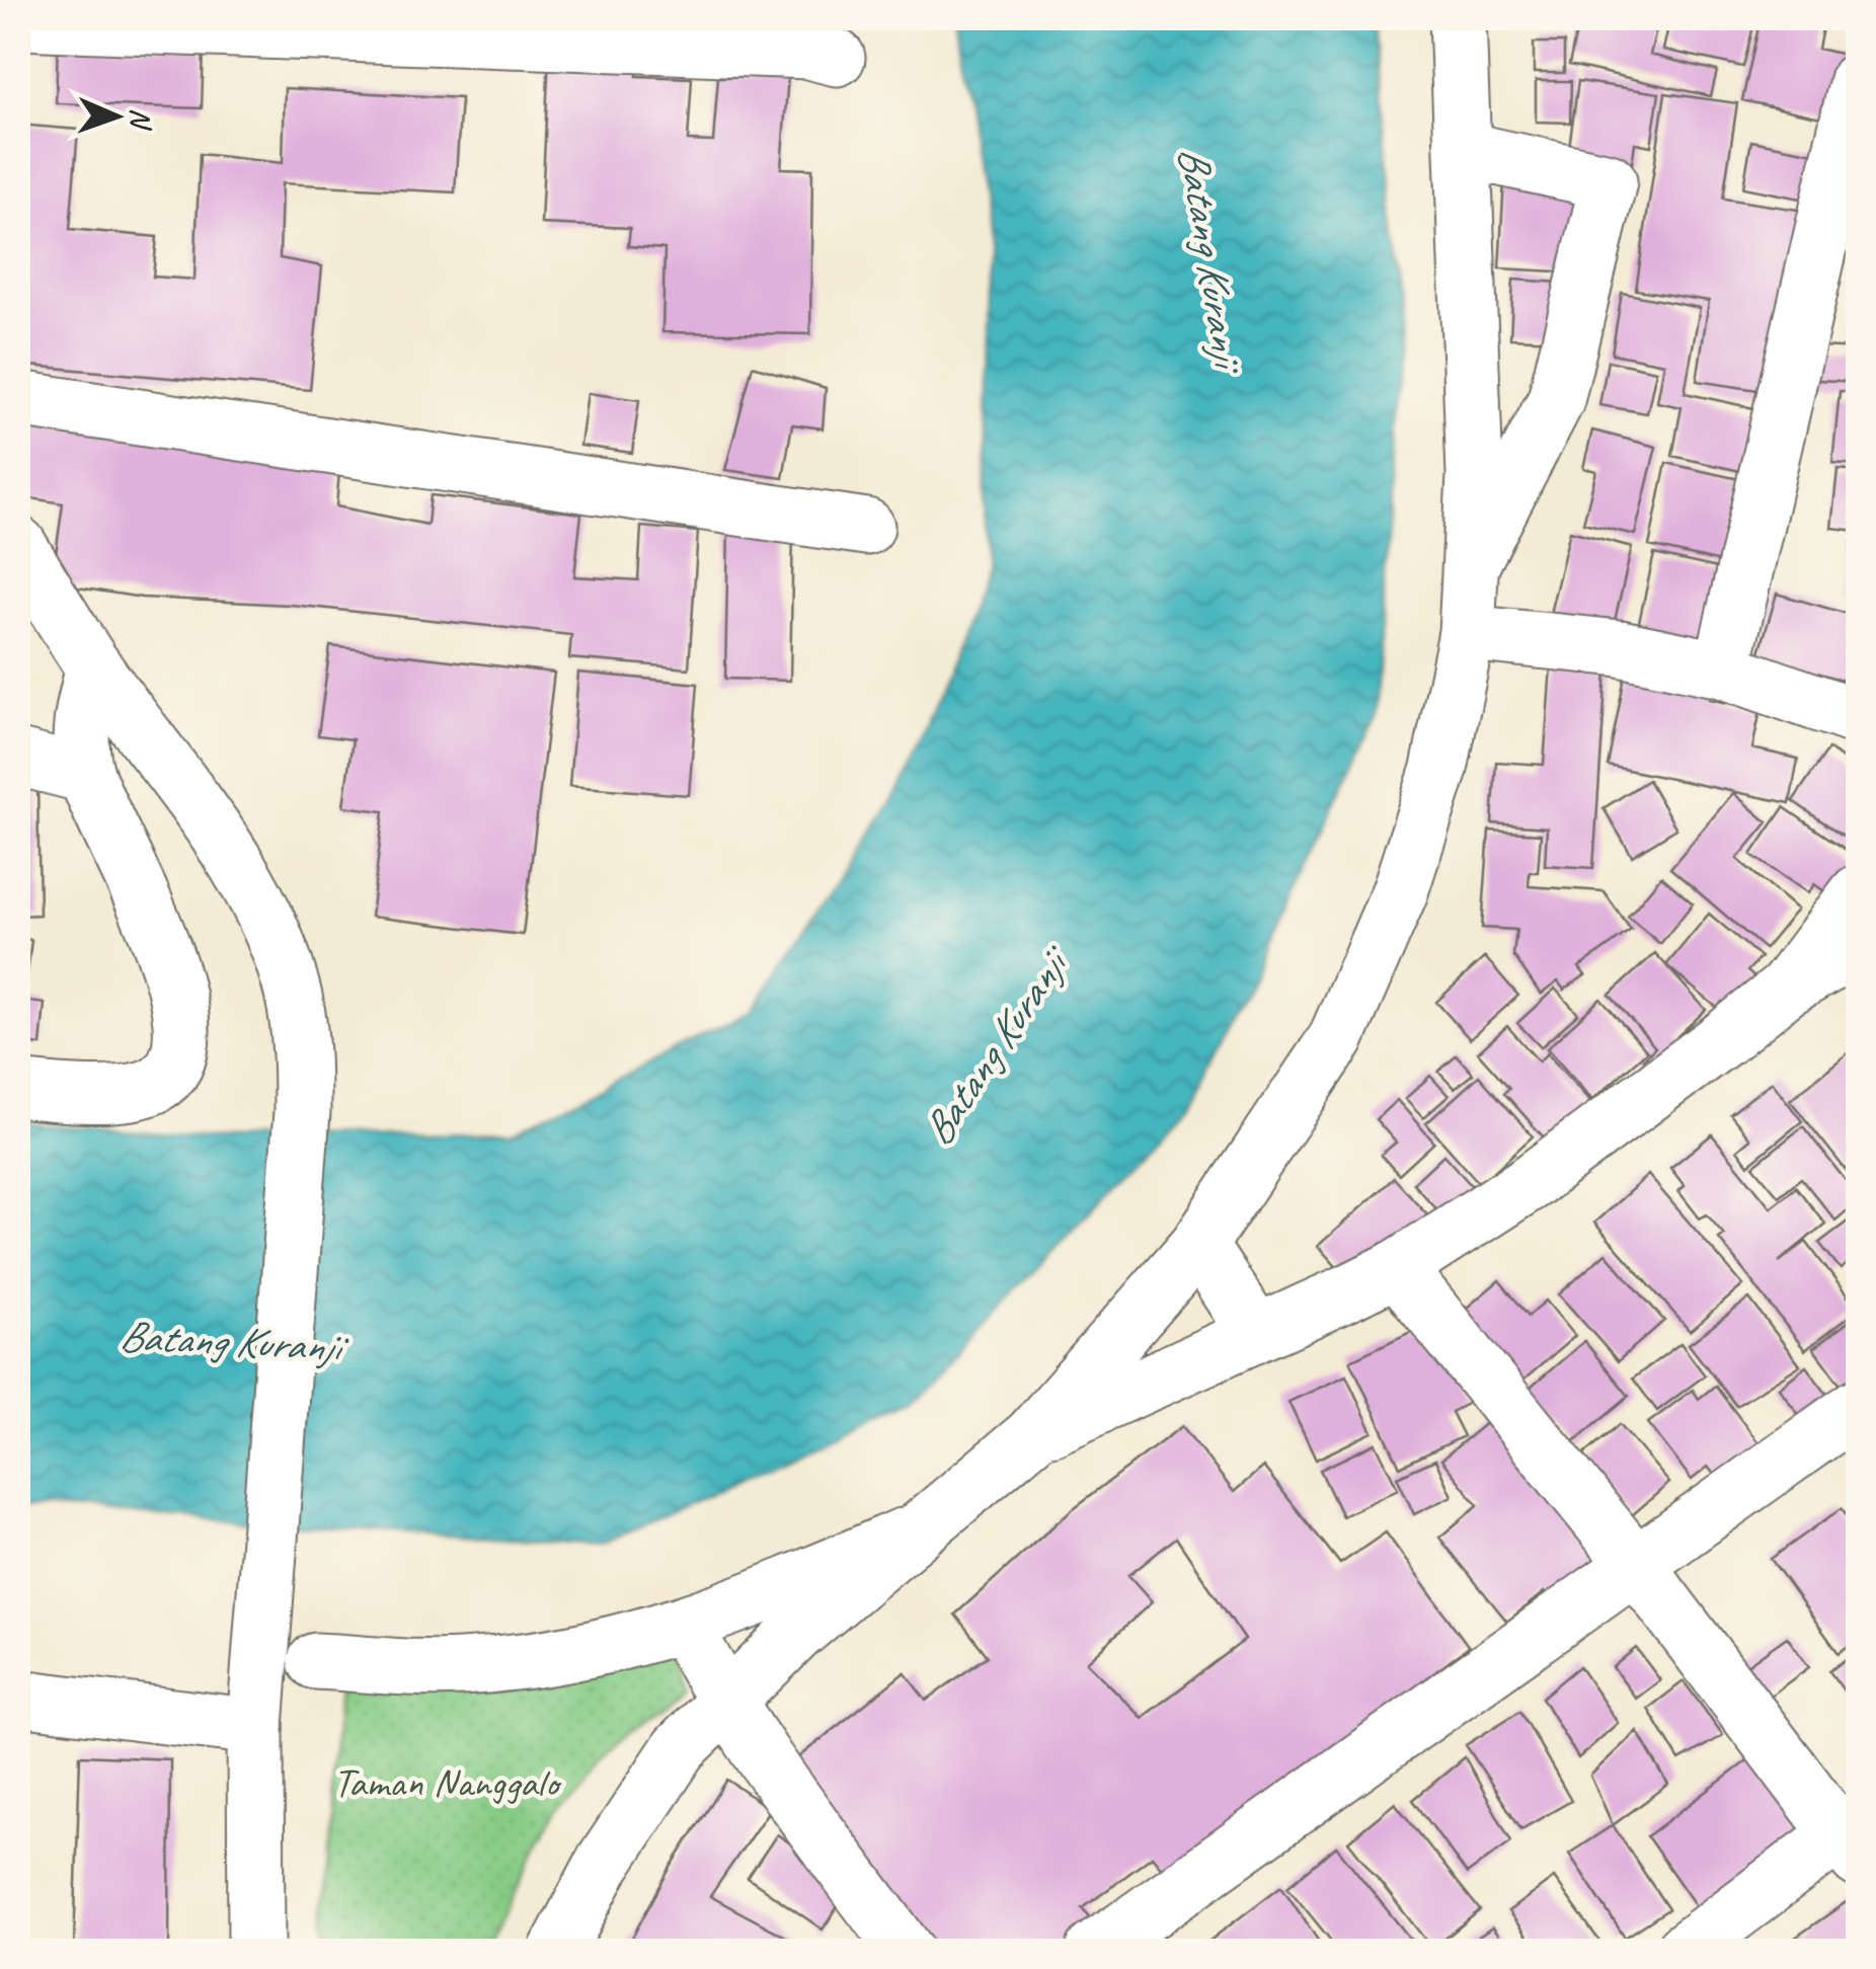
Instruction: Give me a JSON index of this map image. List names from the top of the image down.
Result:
{
  "water": ["Batang Kuranji"],
  "parks": ["Taman Nanggalo"],
  "north": "right"
}
